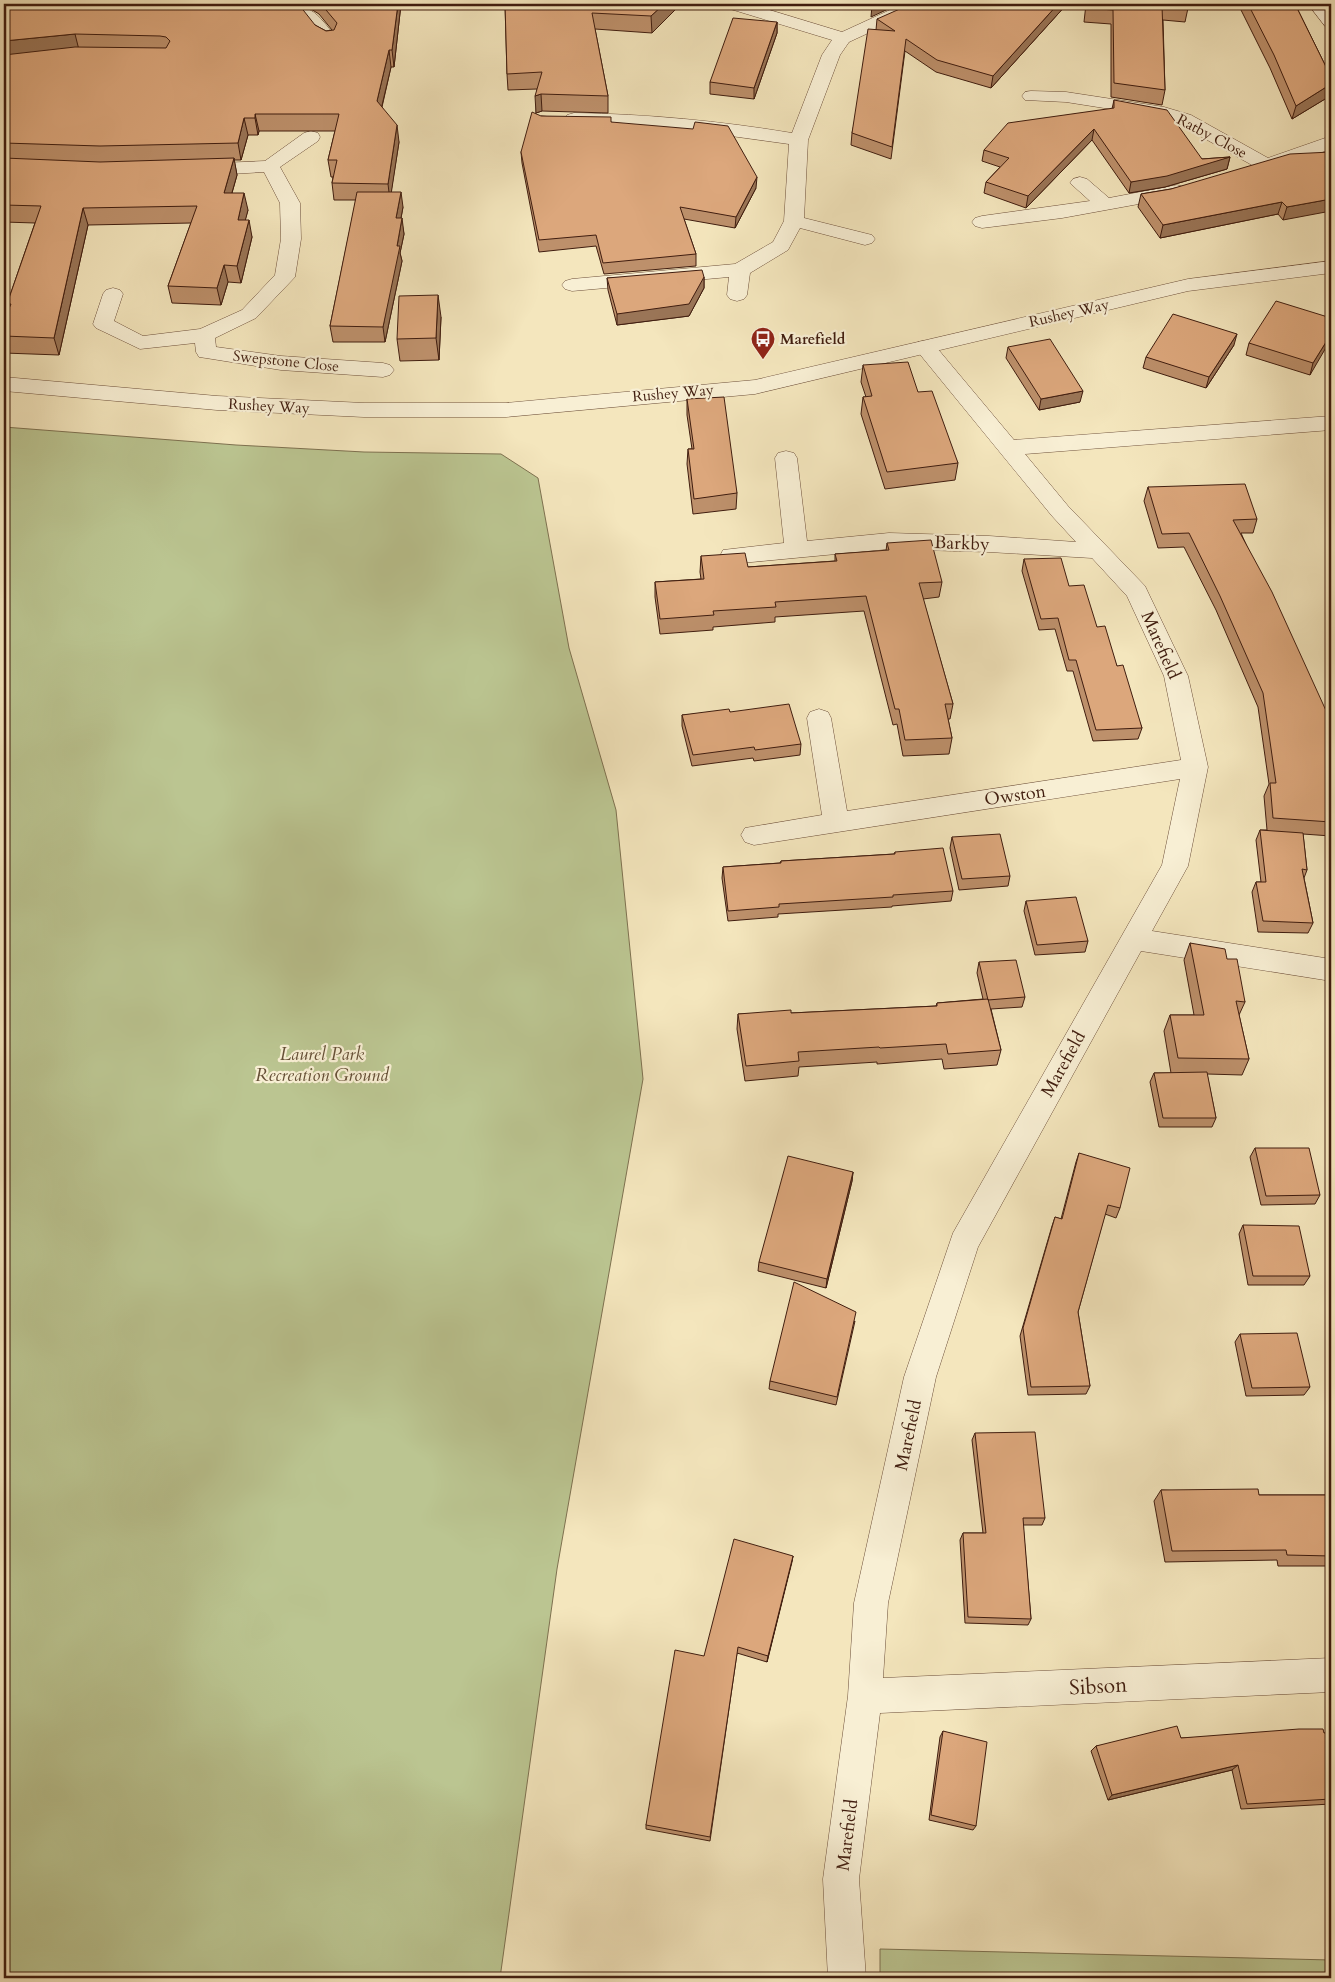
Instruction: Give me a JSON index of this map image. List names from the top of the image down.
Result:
{
  "streets": {
    "street": [
      "Ratby Close",
      "Rushey Way",
      "Swepstone Close",
      "Barkby",
      "Marefield",
      "Owston",
      "Sibson"
    ]
  },
  "crossings": [
    ["Rushey Way", "Marefield"],
    ["Barkby", "Marefield"],
    ["Marefield", "Owston"],
    ["Marefield", "Sibson"]
  ],
  "parks": ["Laurel Park Recreation Ground"],
  "places": {
    "bus stop": ["Marefield"]
  }
}
